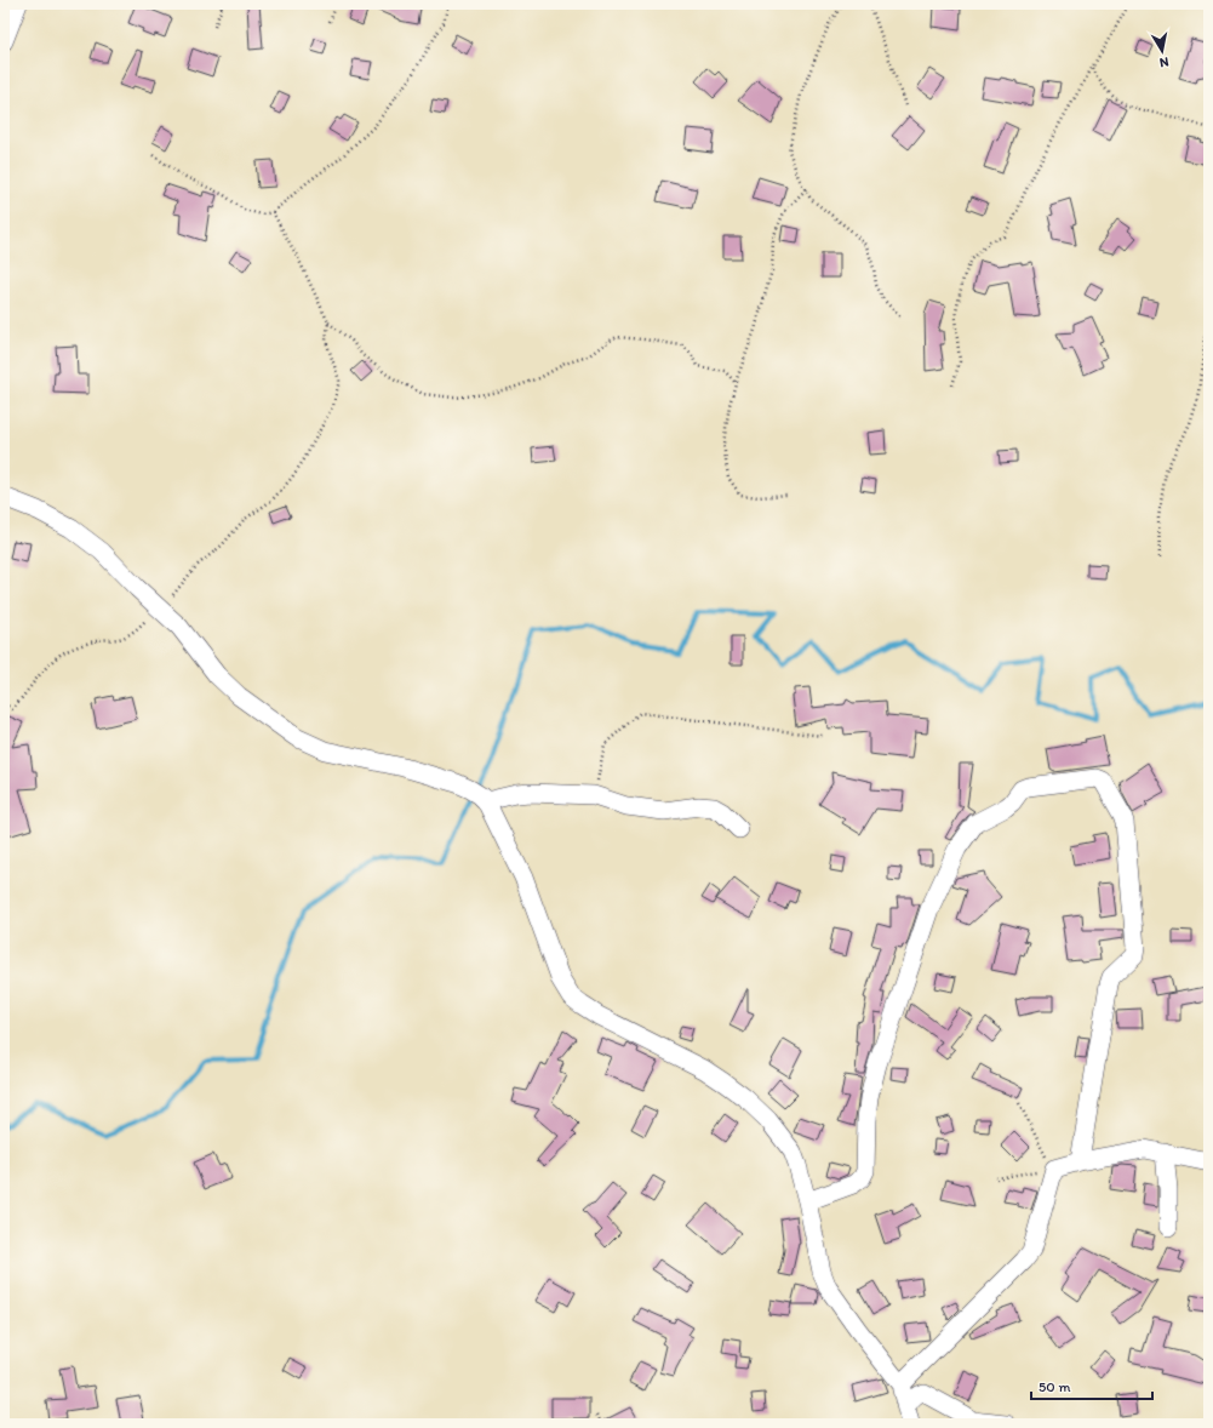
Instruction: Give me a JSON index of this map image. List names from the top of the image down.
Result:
{
  "scale_bar": "50 m",
  "north": "bottom"
}
